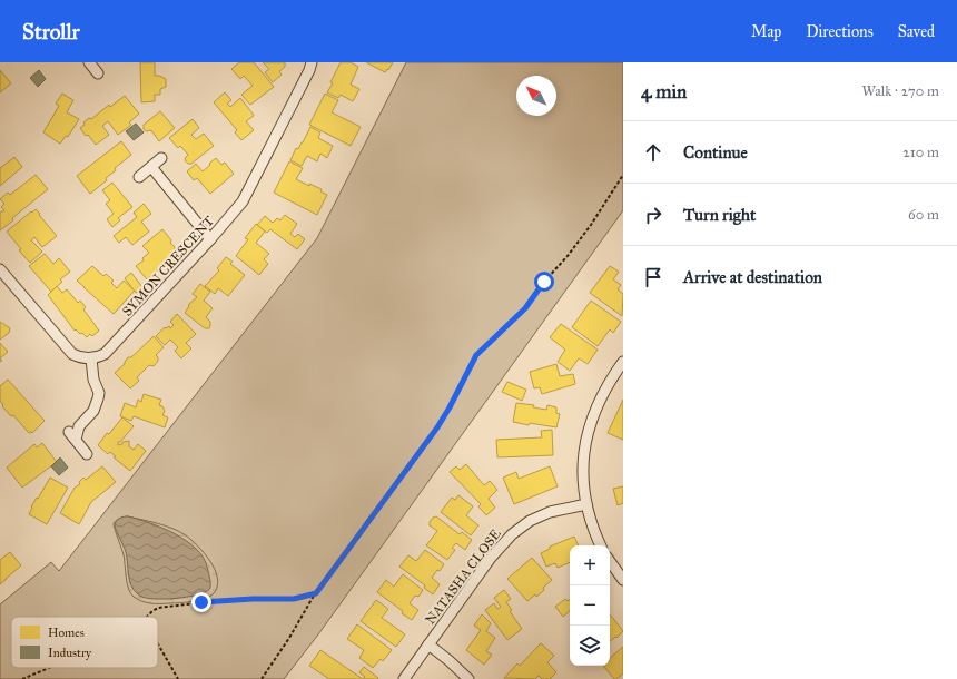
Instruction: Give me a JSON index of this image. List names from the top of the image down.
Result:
{
  "streets": {
    "street": ["SYMON CRESCENT", "NATASHA CLOSE"]
  },
  "legend": ["Homes", "Industry"],
  "north": "top left",
  "page": {
    "header": "Strollr",
    "nav": ["Map", "Directions", "Saved"],
    "heading": ["4 min", "Walk · 270 m"],
    "list": [
      ["Continue", "210 m"],
      ["Turn right", "60 m"],
      "Arrive at destination"
    ],
    "map_buttons": ["+", "−"]
  }
}
